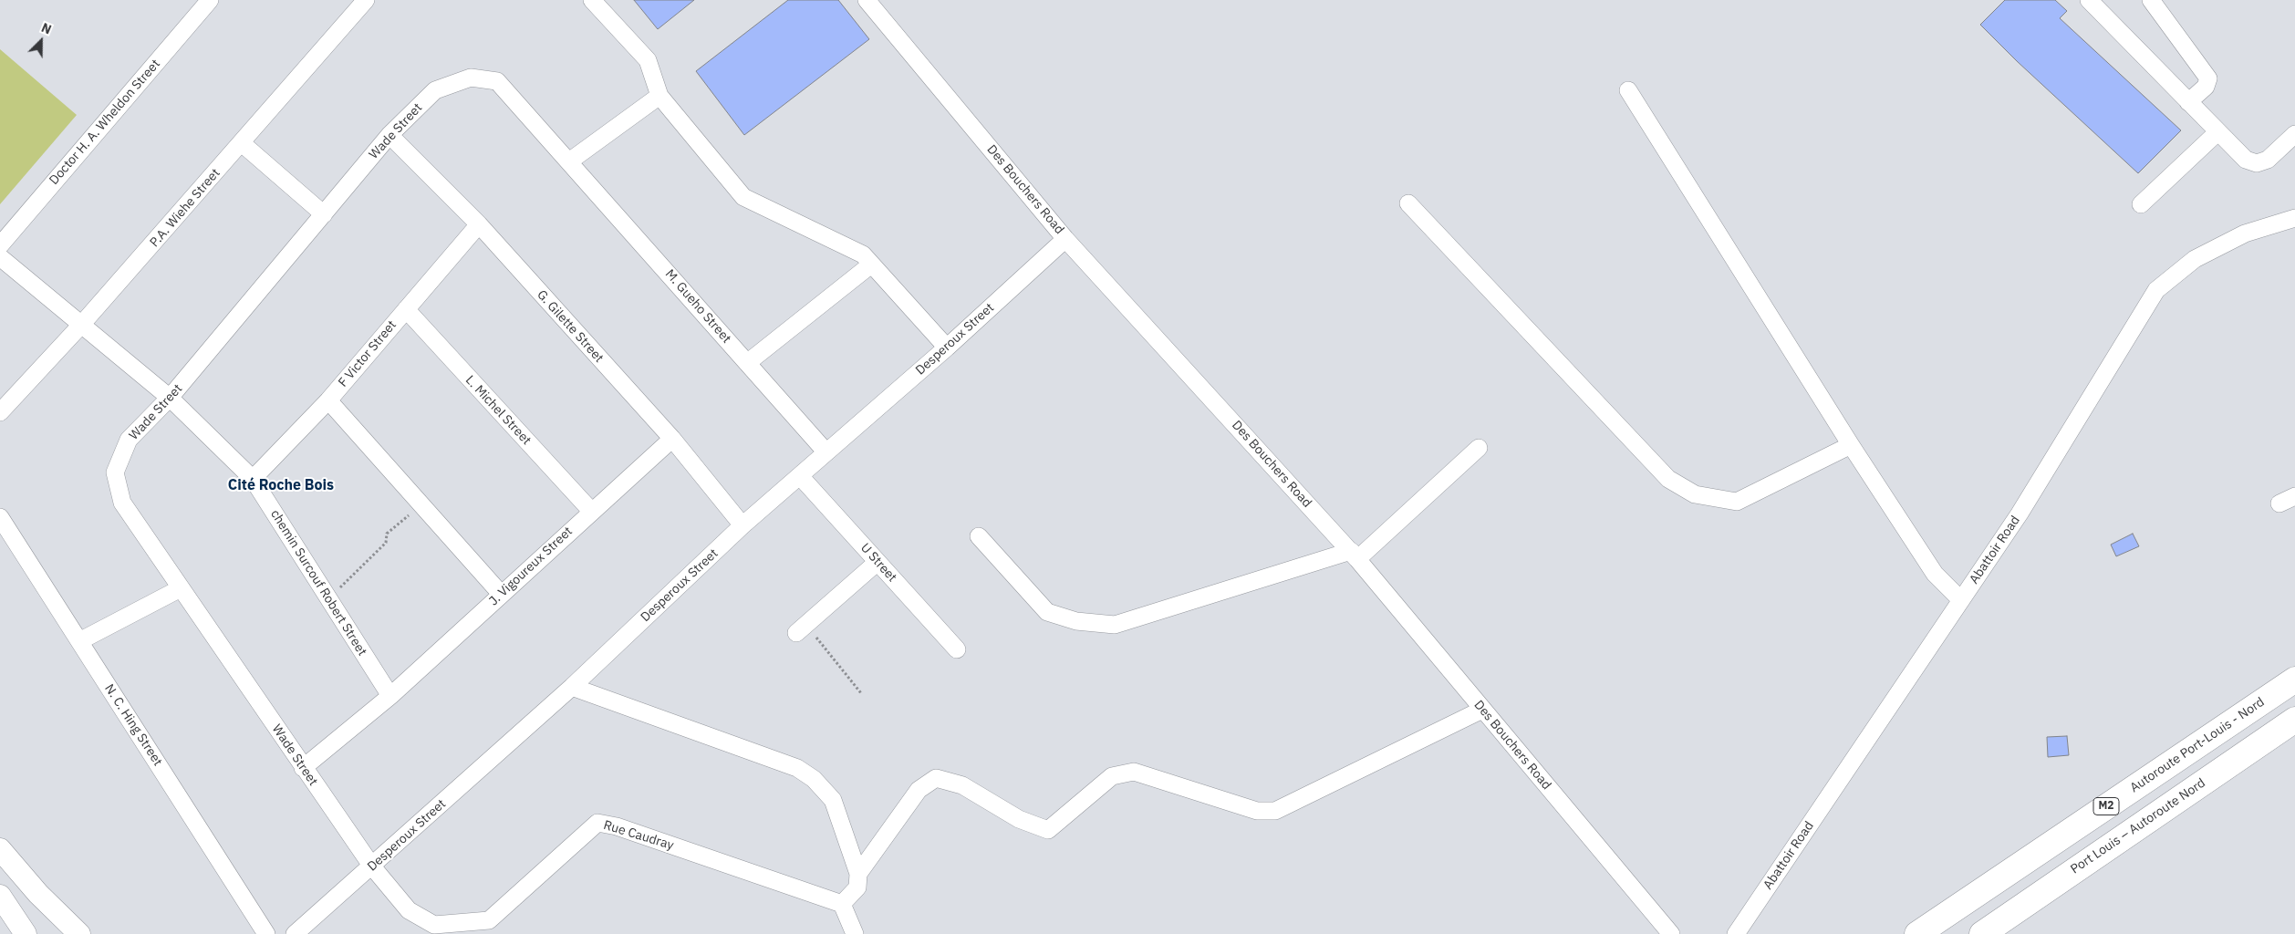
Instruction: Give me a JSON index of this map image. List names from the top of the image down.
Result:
{
  "streets": {
    "highway": ["Autoroute Port-Louis - Nord", "M2", "Port Louis – Autoroute Nord"],
    "street": [
      "Doctor H. A. Wheldon Street",
      "Wade Street",
      "Des Bouchers Road",
      "P.A. Wiehe Street",
      "M. Gueho Street",
      "G. Gilette Street",
      "Desperoux Street",
      "F Victor Street",
      "L. Michel Street",
      "Abattoir Road",
      "U Street",
      "J. Vigoureux Street",
      "chemin Surcouf Robert Street",
      "N. C. Hing Street",
      "Rue Caudray"
    ]
  },
  "crossings": [
    ["Wade Street", "M. Gueho Street"],
    ["Wade Street", "G. Gilette Street"],
    ["Wade Street", "Desperoux Street"],
    ["Wade Street", "J. Vigoureux Street"],
    ["Wade Street", "chemin Surcouf Robert Street"],
    ["Wade Street", "Rue Caudray"],
    ["Des Bouchers Road", "Desperoux Street"],
    ["P.A. Wiehe Street", "chemin Surcouf Robert Street"],
    ["M. Gueho Street", "Desperoux Street"],
    ["G. Gilette Street", "Desperoux Street"],
    ["G. Gilette Street", "F Victor Street"],
    ["G. Gilette Street", "J. Vigoureux Street"],
    ["Desperoux Street", "U Street"],
    ["Desperoux Street", "Rue Caudray"],
    ["F Victor Street", "L. Michel Street"],
    ["F Victor Street", "chemin Surcouf Robert Street"],
    ["L. Michel Street", "J. Vigoureux Street"],
    ["J. Vigoureux Street", "chemin Surcouf Robert Street"]
  ],
  "districts": ["Cité Roche Bois"],
  "north": "top right"
}
